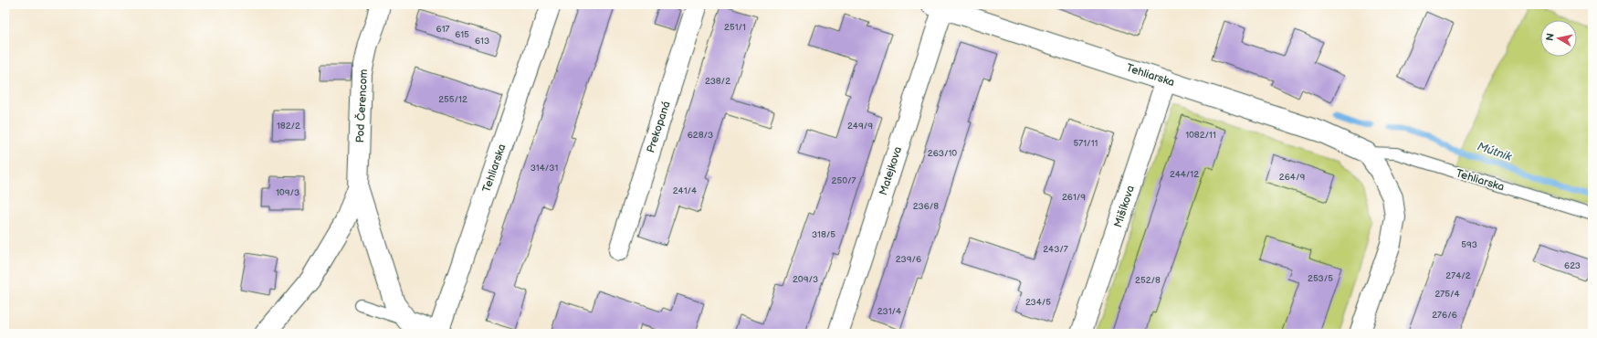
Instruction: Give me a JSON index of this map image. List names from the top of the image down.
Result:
{
  "streets": {
    "street": [
      "Tehliarska",
      "Pod Čerencom",
      "Prekopaná",
      "Matejkova",
      "Mišíkova"
    ]
  },
  "crossings": [
    ["Tehliarska", "Matejkova"],
    ["Tehliarska", "Mišíkova"]
  ],
  "water": ["Mútnik"],
  "house_numbers": [
    "251/1",
    "617",
    "615",
    "613",
    "238/2",
    "255/12",
    "182/2",
    "249/9",
    "628/3",
    "1082/11",
    "571/11",
    "263/10",
    "314/31",
    "244/12",
    "264/9",
    "250/7",
    "241/4",
    "109/3",
    "261/9",
    "236/8",
    "318/5",
    "593",
    "243/7",
    "239/6",
    "623",
    "274/2",
    "253/5",
    "209/3",
    "252/8",
    "275/4",
    "234/5",
    "231/4",
    "276/6"
  ],
  "north": "left"
}
